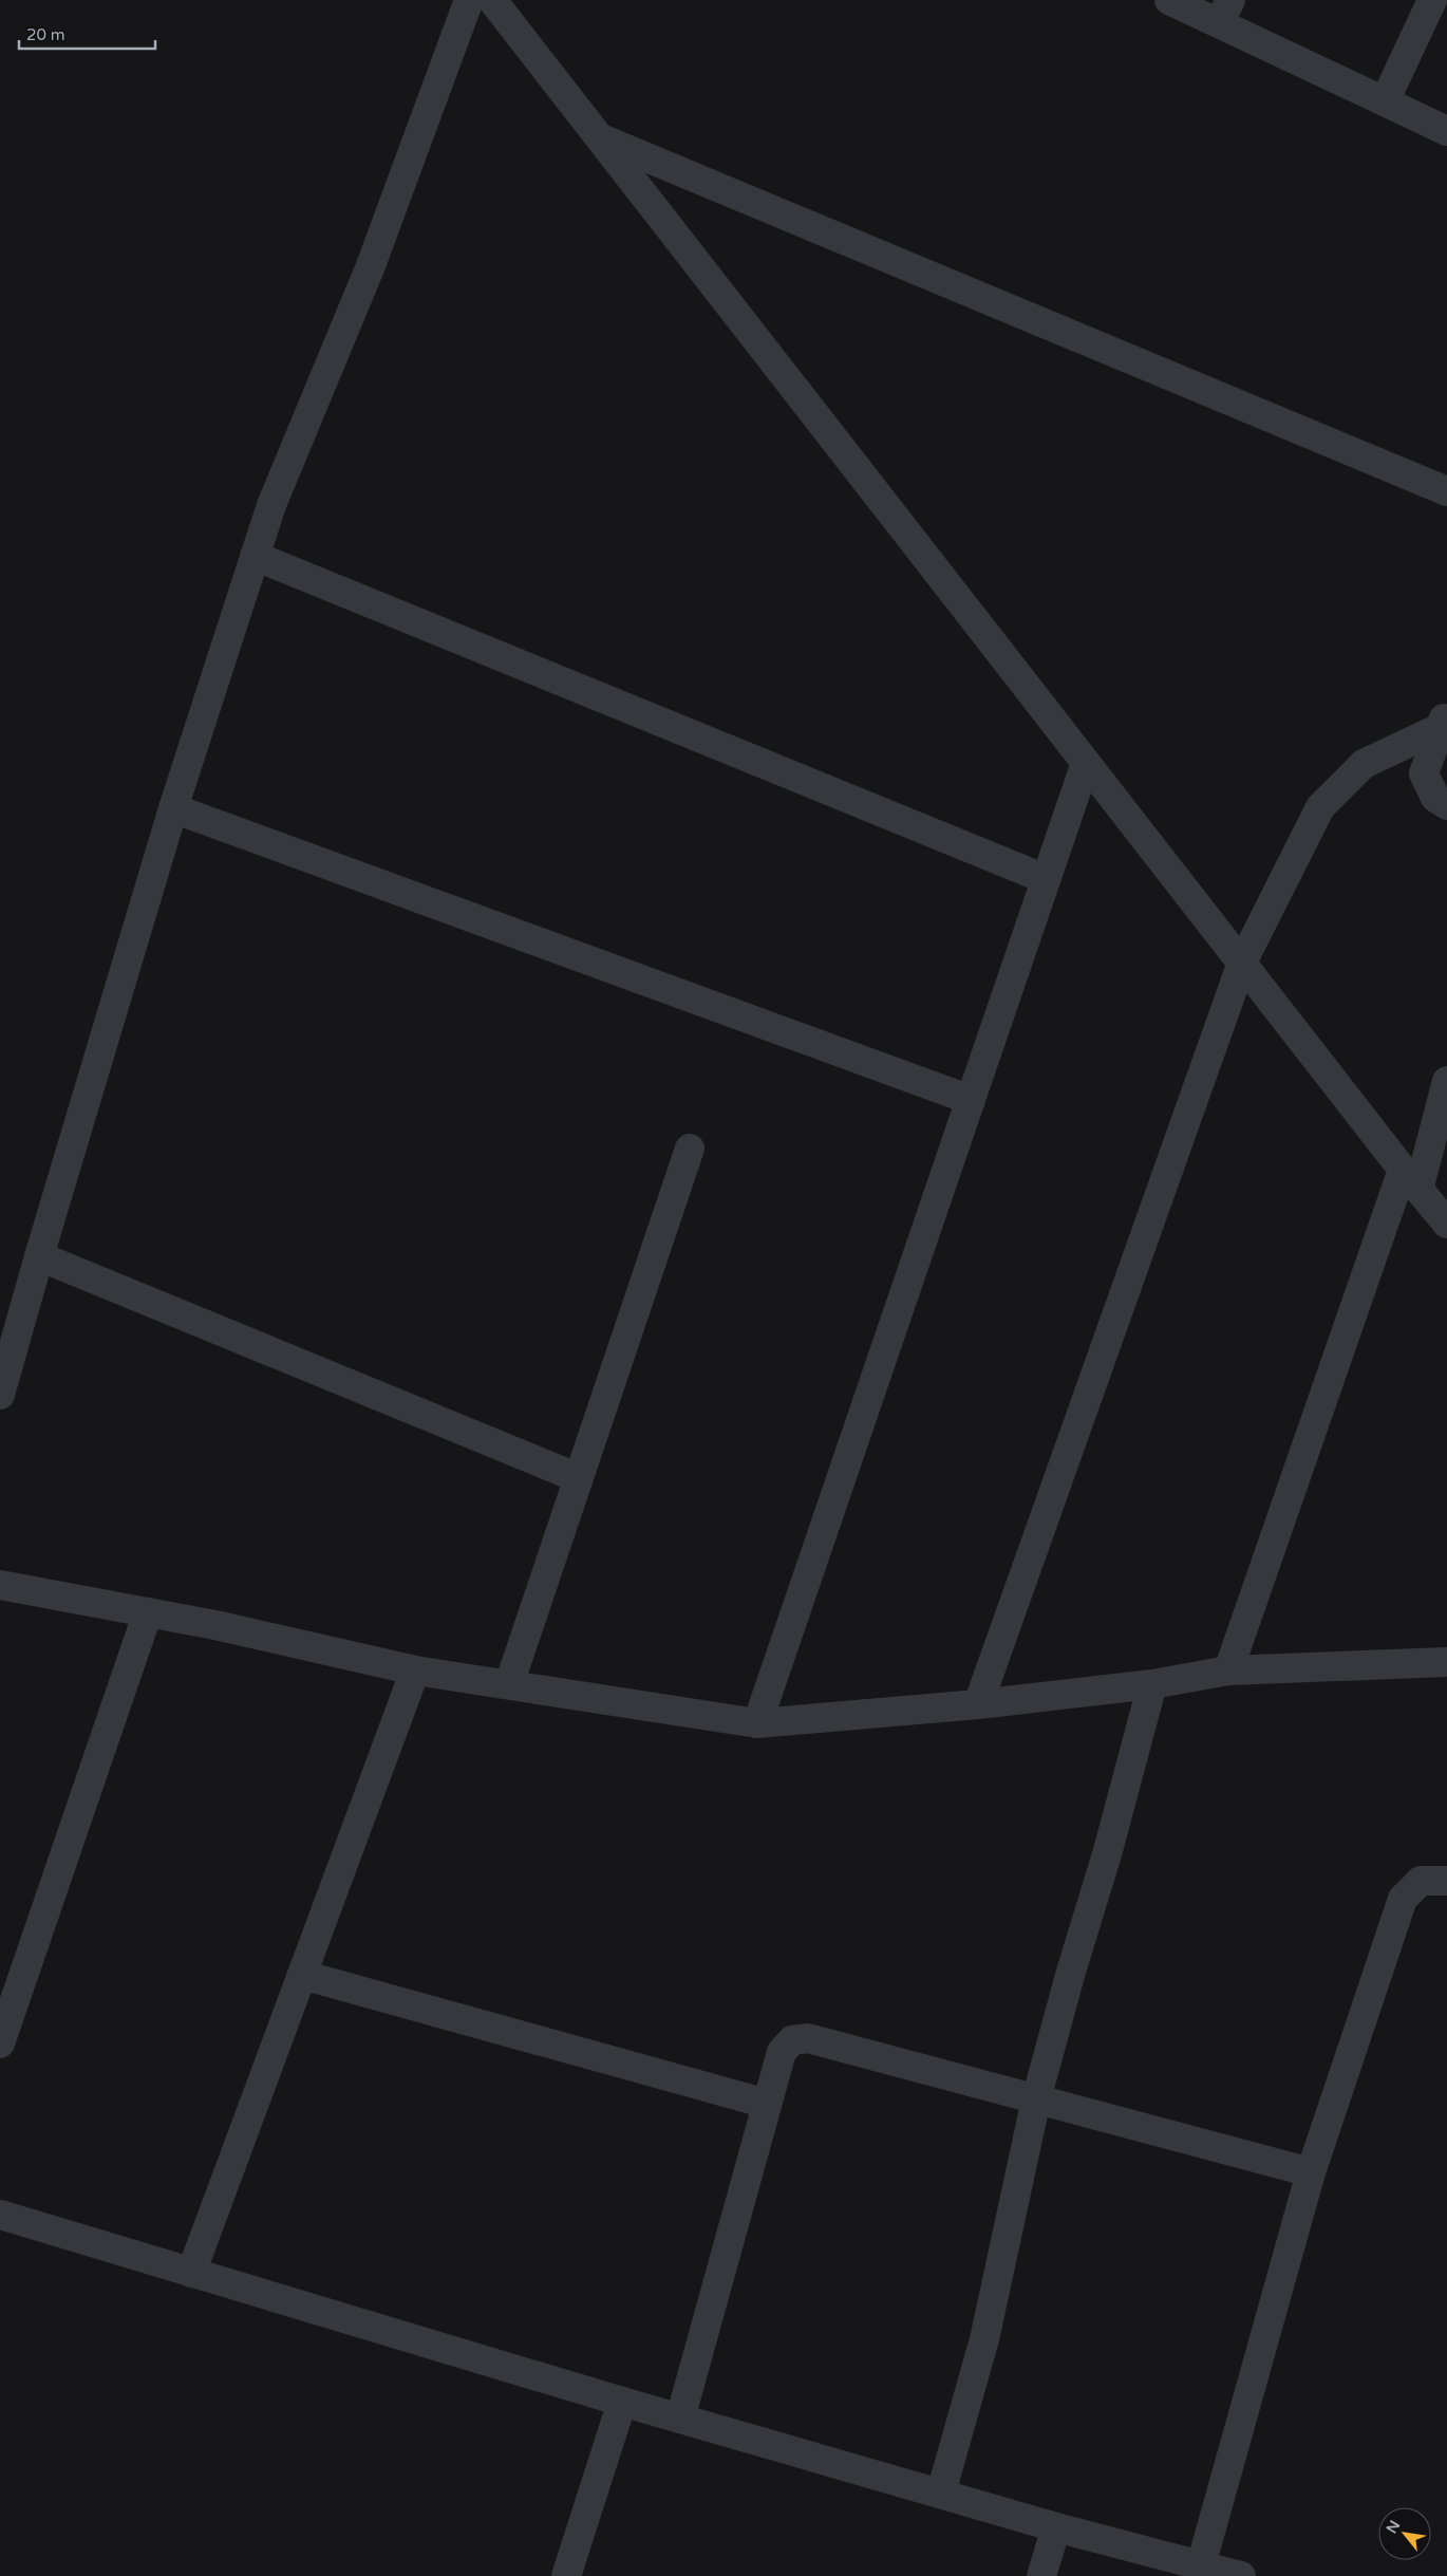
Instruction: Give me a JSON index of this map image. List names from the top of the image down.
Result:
{
  "scale_bar": "20 m",
  "north": "top left"
}
